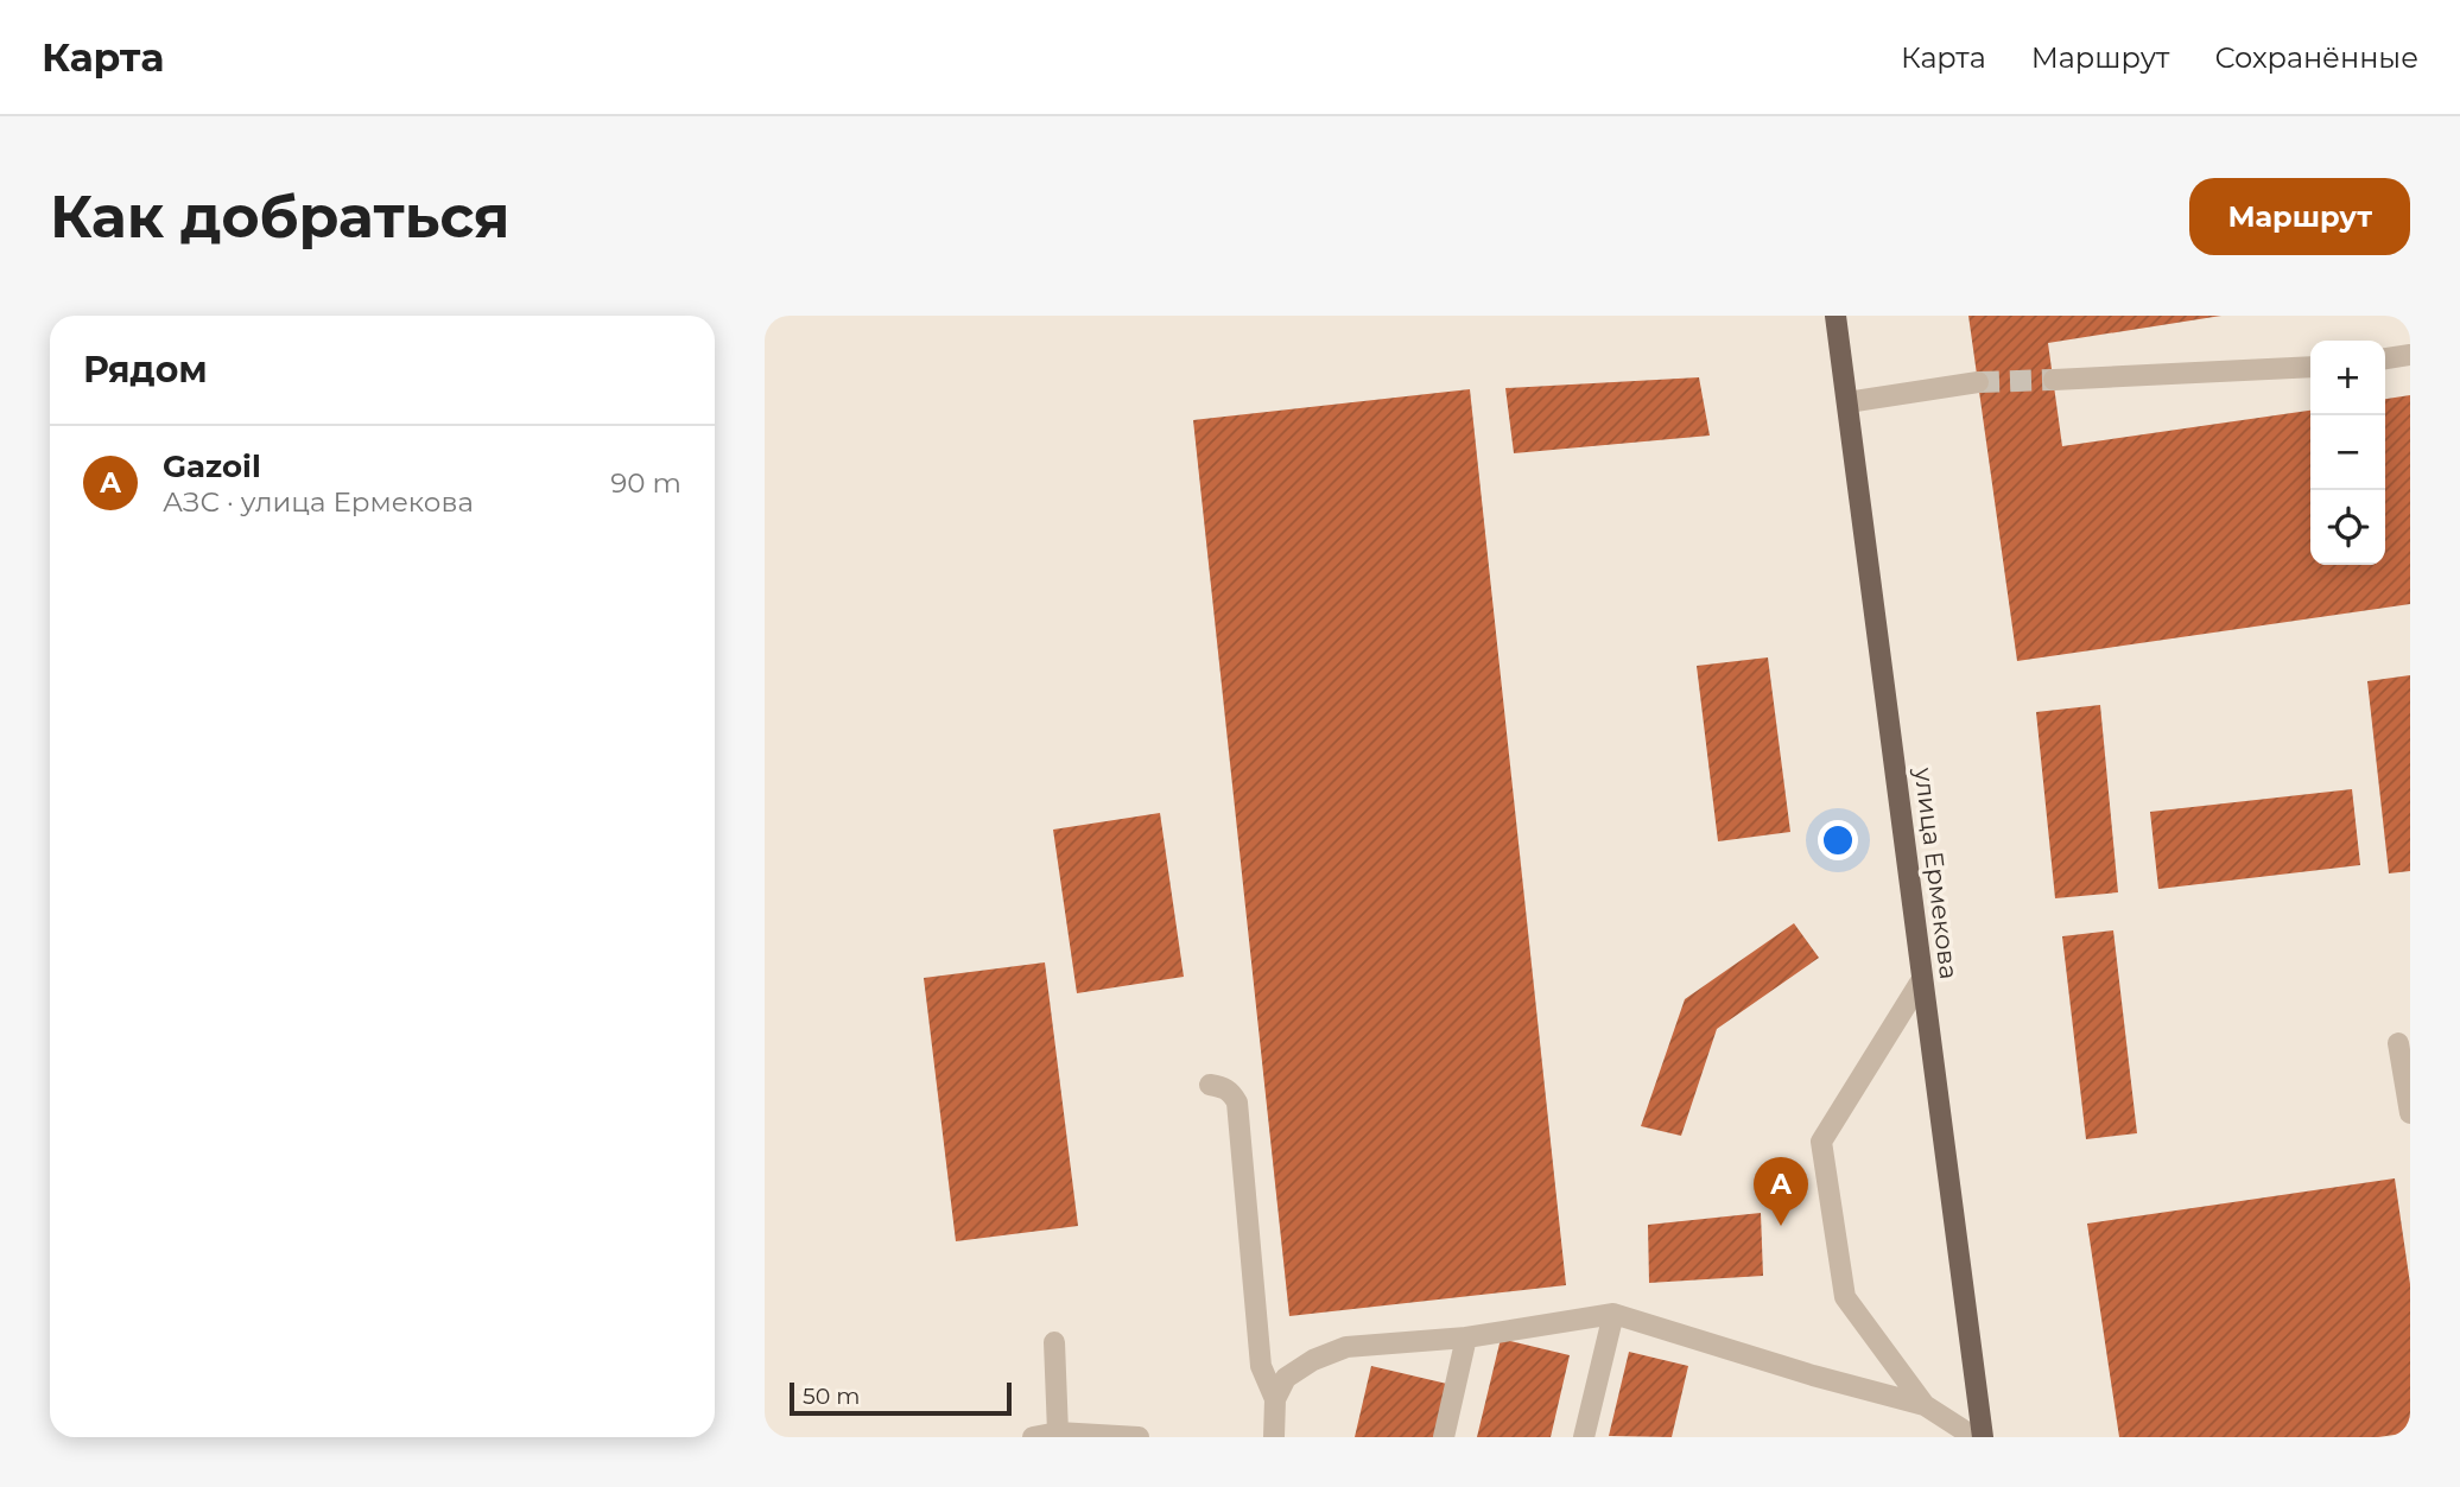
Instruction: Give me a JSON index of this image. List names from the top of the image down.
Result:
{
  "streets": {
    "main road": ["улица Ермекова"]
  },
  "scale_bar": "50 m",
  "page": {
    "header": "Карта",
    "nav": ["Карта", "Маршрут", "Сохранённые"],
    "buttons": "Маршрут",
    "title": "Как добраться",
    "heading": "Рядом",
    "map_buttons": ["+", "−"],
    "list": [
      {
        "mark": "A",
        "name": "Gazoil",
        "note": "АЗС · улица Ермекова",
        "value": "90 m"
      }
    ],
    "pins": "A",
    "scale": "50 m"
  }
}
